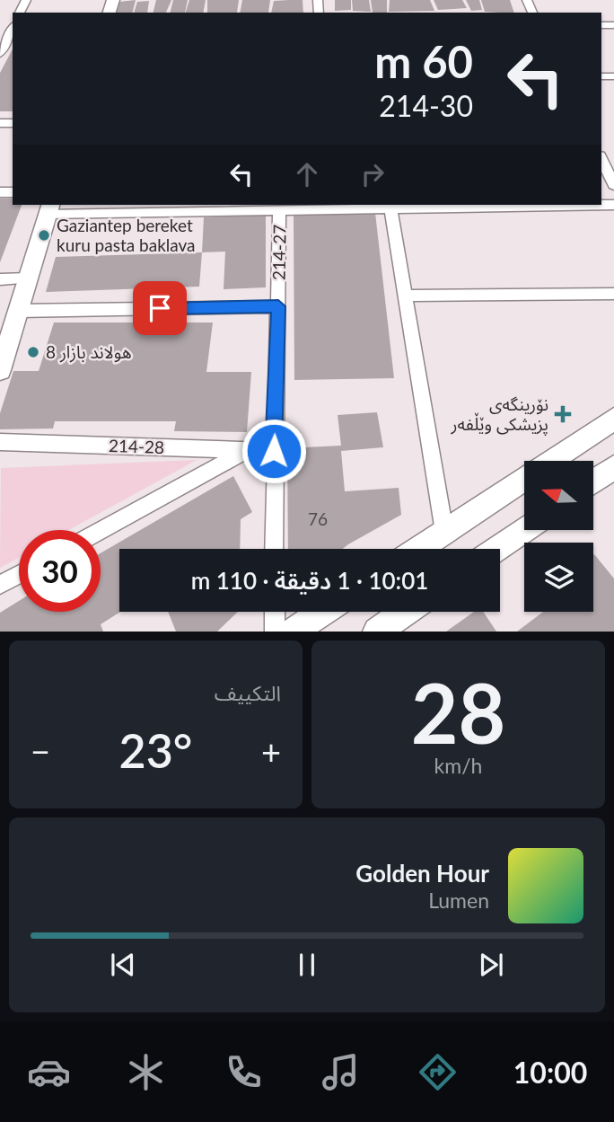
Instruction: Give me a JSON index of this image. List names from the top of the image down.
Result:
{
  "streets": {
    "street": ["214-27", "214-28"]
  },
  "crossings": [
    ["214-27", "214-28"]
  ],
  "places": {
    "other": ["Gaziantep bereket kuru pasta baklava", "هولاند بازار 8"],
    "health": ["نۆرینگەی پزیشکی وێڵفەر"]
  },
  "house_numbers": ["76"],
  "north": "left",
  "page": {
    "turn": ["60 m", "214-30"],
    "limit": "30",
    "trip": "10:01 · 1 دقيقة · 110 m",
    "tile": [
      ["28", "km/h"],
      "التكييف"
    ],
    "heat": ["−", "23°", "+"],
    "song": ["Golden Hour", "Lumen"],
    "tabs": "10:00"
  }
}
